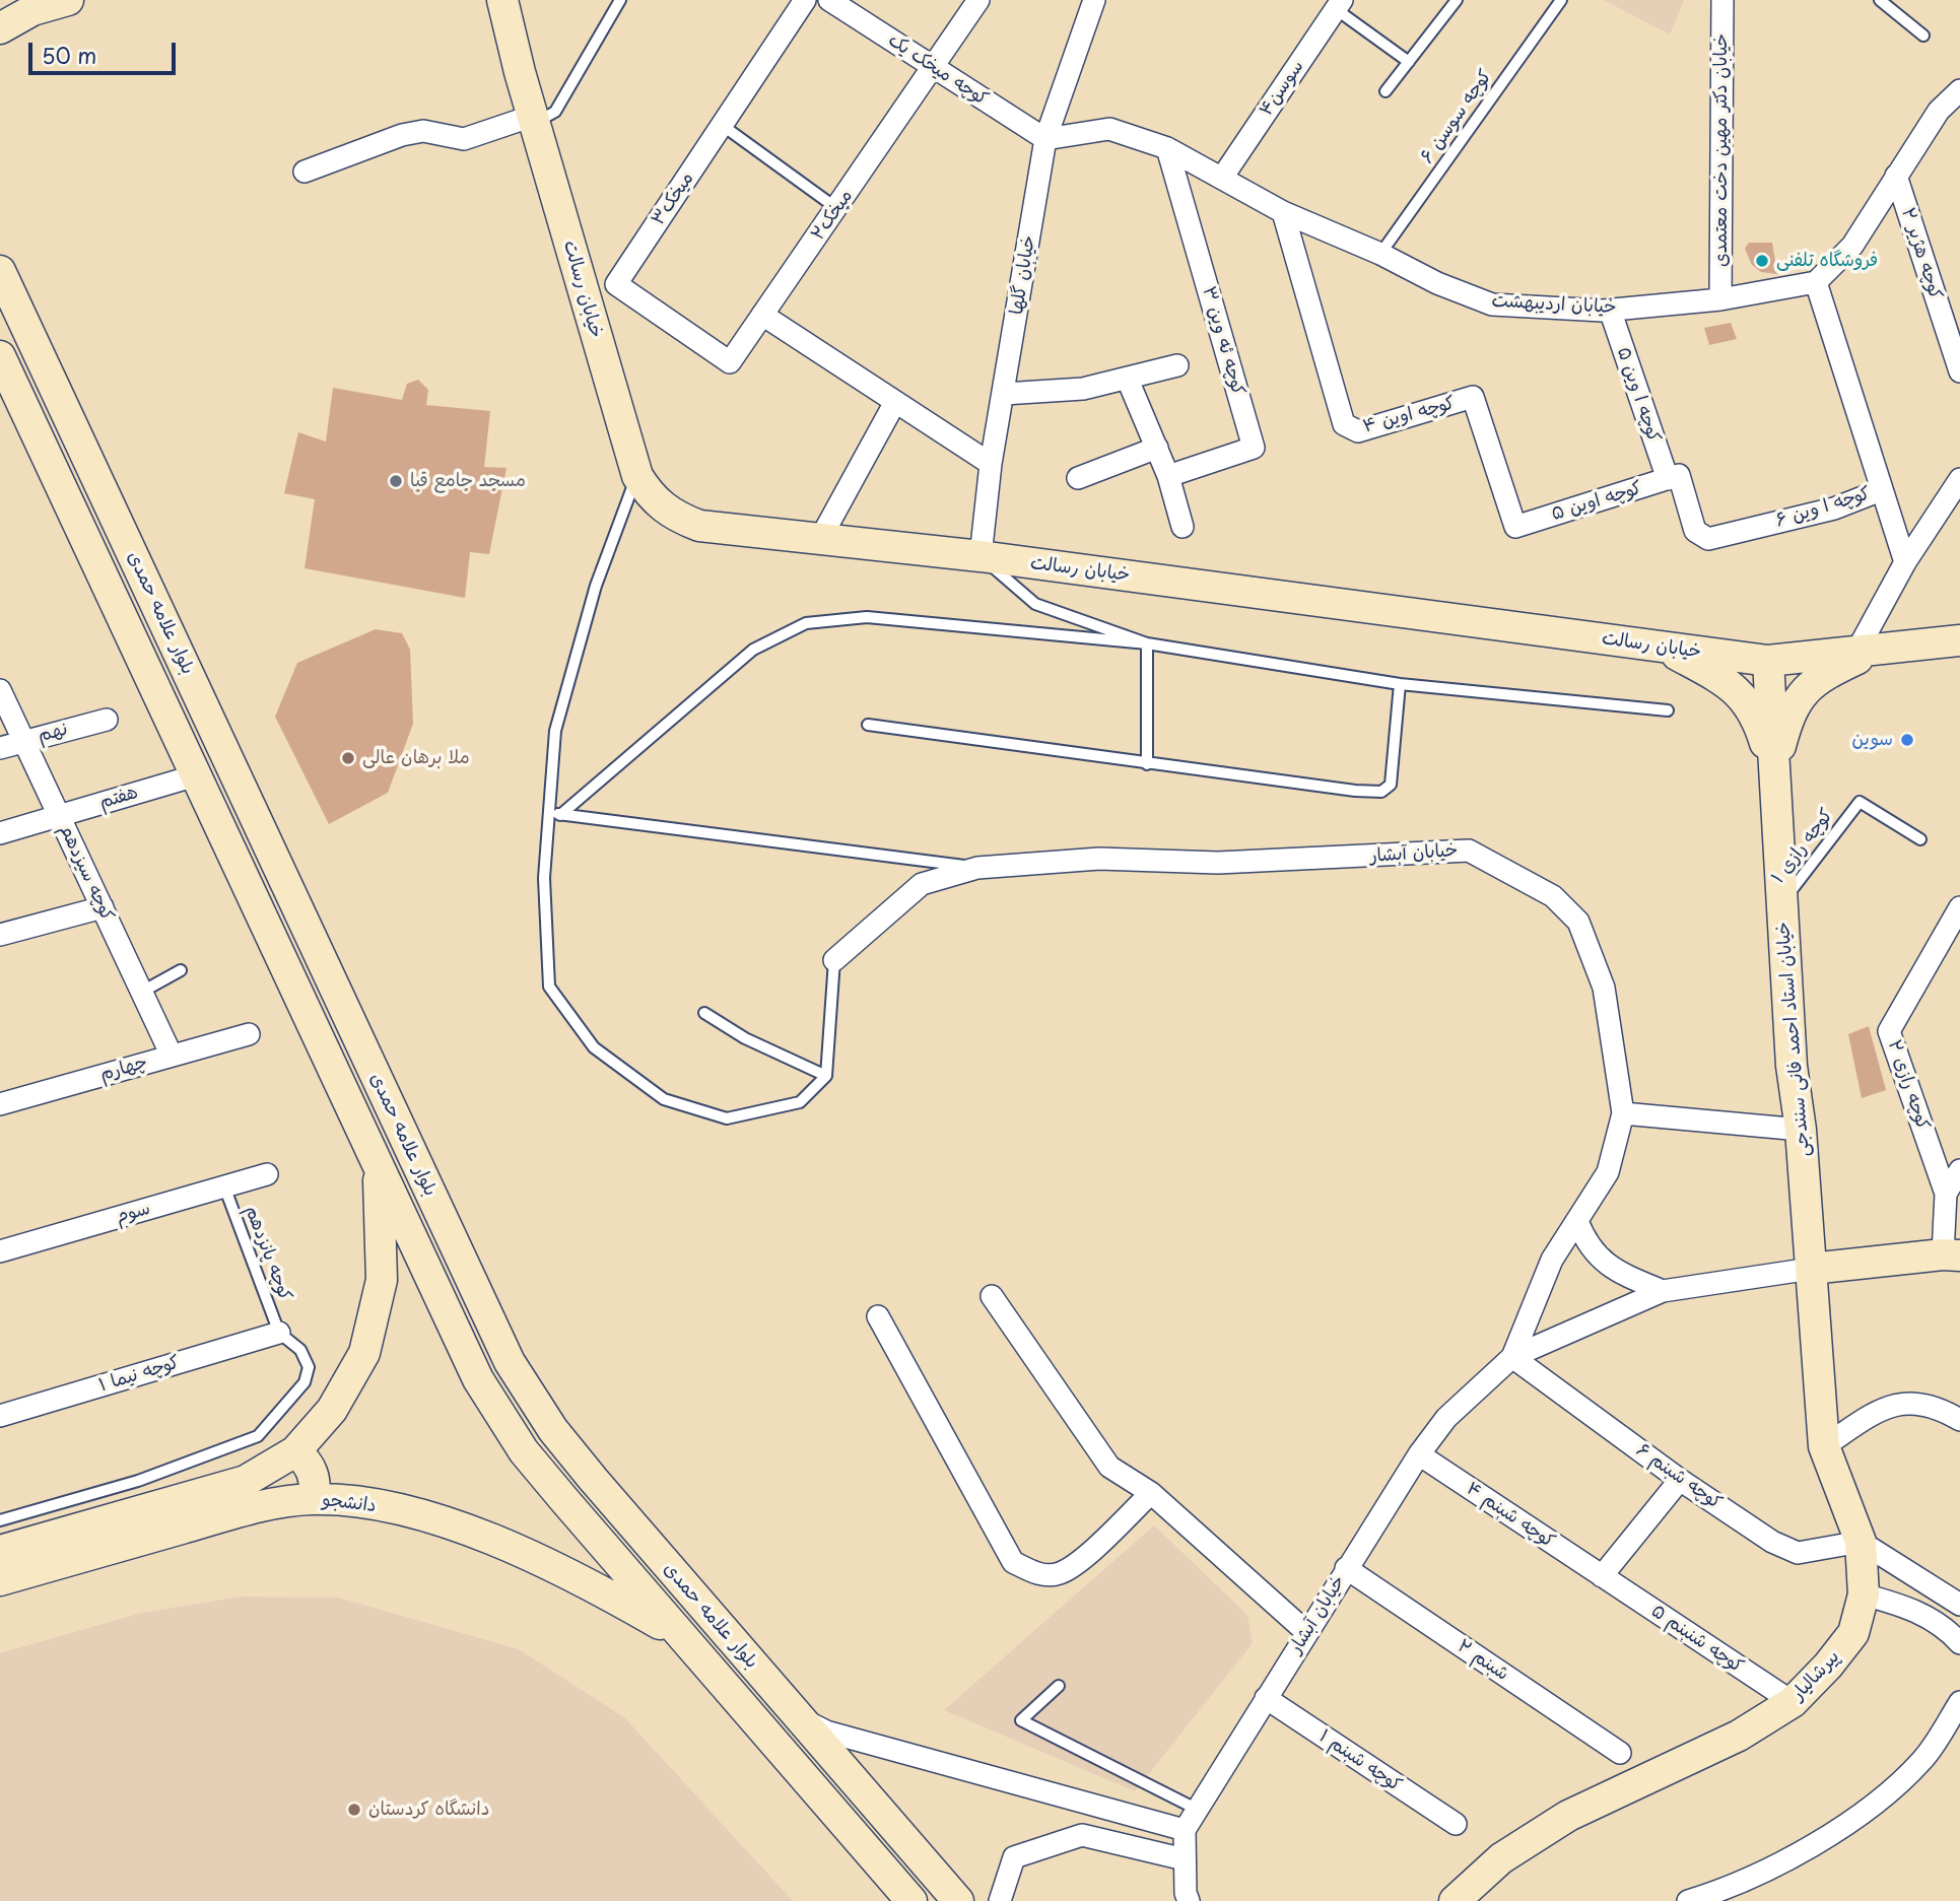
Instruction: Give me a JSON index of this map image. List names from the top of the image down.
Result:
{
  "streets": {
    "street": [
      "کوچه میخک یک",
      "سوسن۴",
      "خیابان دکتر مهین دخت معتمدی",
      "میخک۳",
      "میخک۲",
      "کوچه هژیر ۲",
      "خیابان گلها",
      "خیابان رسالت",
      "خیابان اردیبهشت",
      "کوچه ئه وین ۳",
      "کوچه ا وین ۵",
      "کوچه اوین ۴",
      "کوچه اوین ۵",
      "کوچه ا وین ۶",
      "بلوار علامه حمدی",
      "نهم",
      "هفتم",
      "خیابان آبشار",
      "کوچه سیزدهم",
      "خیابان استاد احمد فانی سنندجی",
      "چهارم",
      "کوچه رازی ۲",
      "سوم",
      "کوچه نیما ۱",
      "کوچه شبنم ۶",
      "دانشجو",
      "کوچه شبنم ۴",
      "کوچه شنبنم ۵",
      "شبنم ۲",
      "پیرشالیار",
      "کوچه شبنم ۱"
    ],
    "lane": ["کوچه سوسن ۶", "کوچه رازی ۱", "کوچه پانزدهم"]
  },
  "crossings": [
    ["کوچه میخک یک", "میخک۲"],
    ["کوچه میخک یک", "خیابان گلها"],
    ["کوچه میخک یک", "خیابان اردیبهشت"],
    ["سوسن۴", "خیابان اردیبهشت"],
    ["کوچه سوسن ۶", "خیابان اردیبهشت"],
    ["خیابان دکتر مهین دخت معتمدی", "خیابان اردیبهشت"],
    ["میخک۳", "میخک۲"],
    ["خیابان گلها", "خیابان رسالت"],
    ["خیابان گلها", "خیابان اردیبهشت"],
    ["خیابان رسالت", "خیابان استاد احمد فانی سنندجی"],
    ["خیابان اردیبهشت", "کوچه ئه وین ۳"],
    ["خیابان اردیبهشت", "کوچه ا وین ۵"],
    ["خیابان اردیبهشت", "کوچه اوین ۴"],
    ["خیابان اردیبهشت", "کوچه ا وین ۶"],
    ["کوچه ا وین ۵", "کوچه اوین ۵"],
    ["کوچه ا وین ۵", "کوچه ا وین ۶"],
    ["کوچه اوین ۴", "کوچه اوین ۵"],
    ["کوچه اوین ۵", "کوچه ا وین ۶"],
    ["بلوار علامه حمدی", "هفتم"],
    ["بلوار علامه حمدی", "دانشجو"],
    ["نهم", "کوچه سیزدهم"],
    ["هفتم", "کوچه سیزدهم"],
    ["کوچه رازی ۱", "خیابان استاد احمد فانی سنندجی"],
    ["خیابان آبشار", "خیابان استاد احمد فانی سنندجی"],
    ["خیابان آبشار", "کوچه شبنم ۶"],
    ["خیابان آبشار", "کوچه شبنم ۴"],
    ["خیابان آبشار", "شبنم ۲"],
    ["خیابان آبشار", "پیرشالیار"],
    ["خیابان آبشار", "کوچه شبنم ۱"],
    ["کوچه سیزدهم", "چهارم"],
    ["خیابان استاد احمد فانی سنندجی", "پیرشالیار"],
    ["سوم", "کوچه پانزدهم"],
    ["کوچه پانزدهم", "کوچه نیما ۱"],
    ["کوچه شبنم ۶", "پیرشالیار"],
    ["کوچه شبنم ۴", "کوچه شنبنم ۵"],
    ["کوچه شنبنم ۵", "پیرشالیار"]
  ],
  "places": [
    "فروشگاه تلفنی",
    "مسجد جامع قبا",
    "سوین",
    "ملا برهان عالی",
    "دانشگاه کردستان"
  ],
  "scale_bar": "50 m"
}
